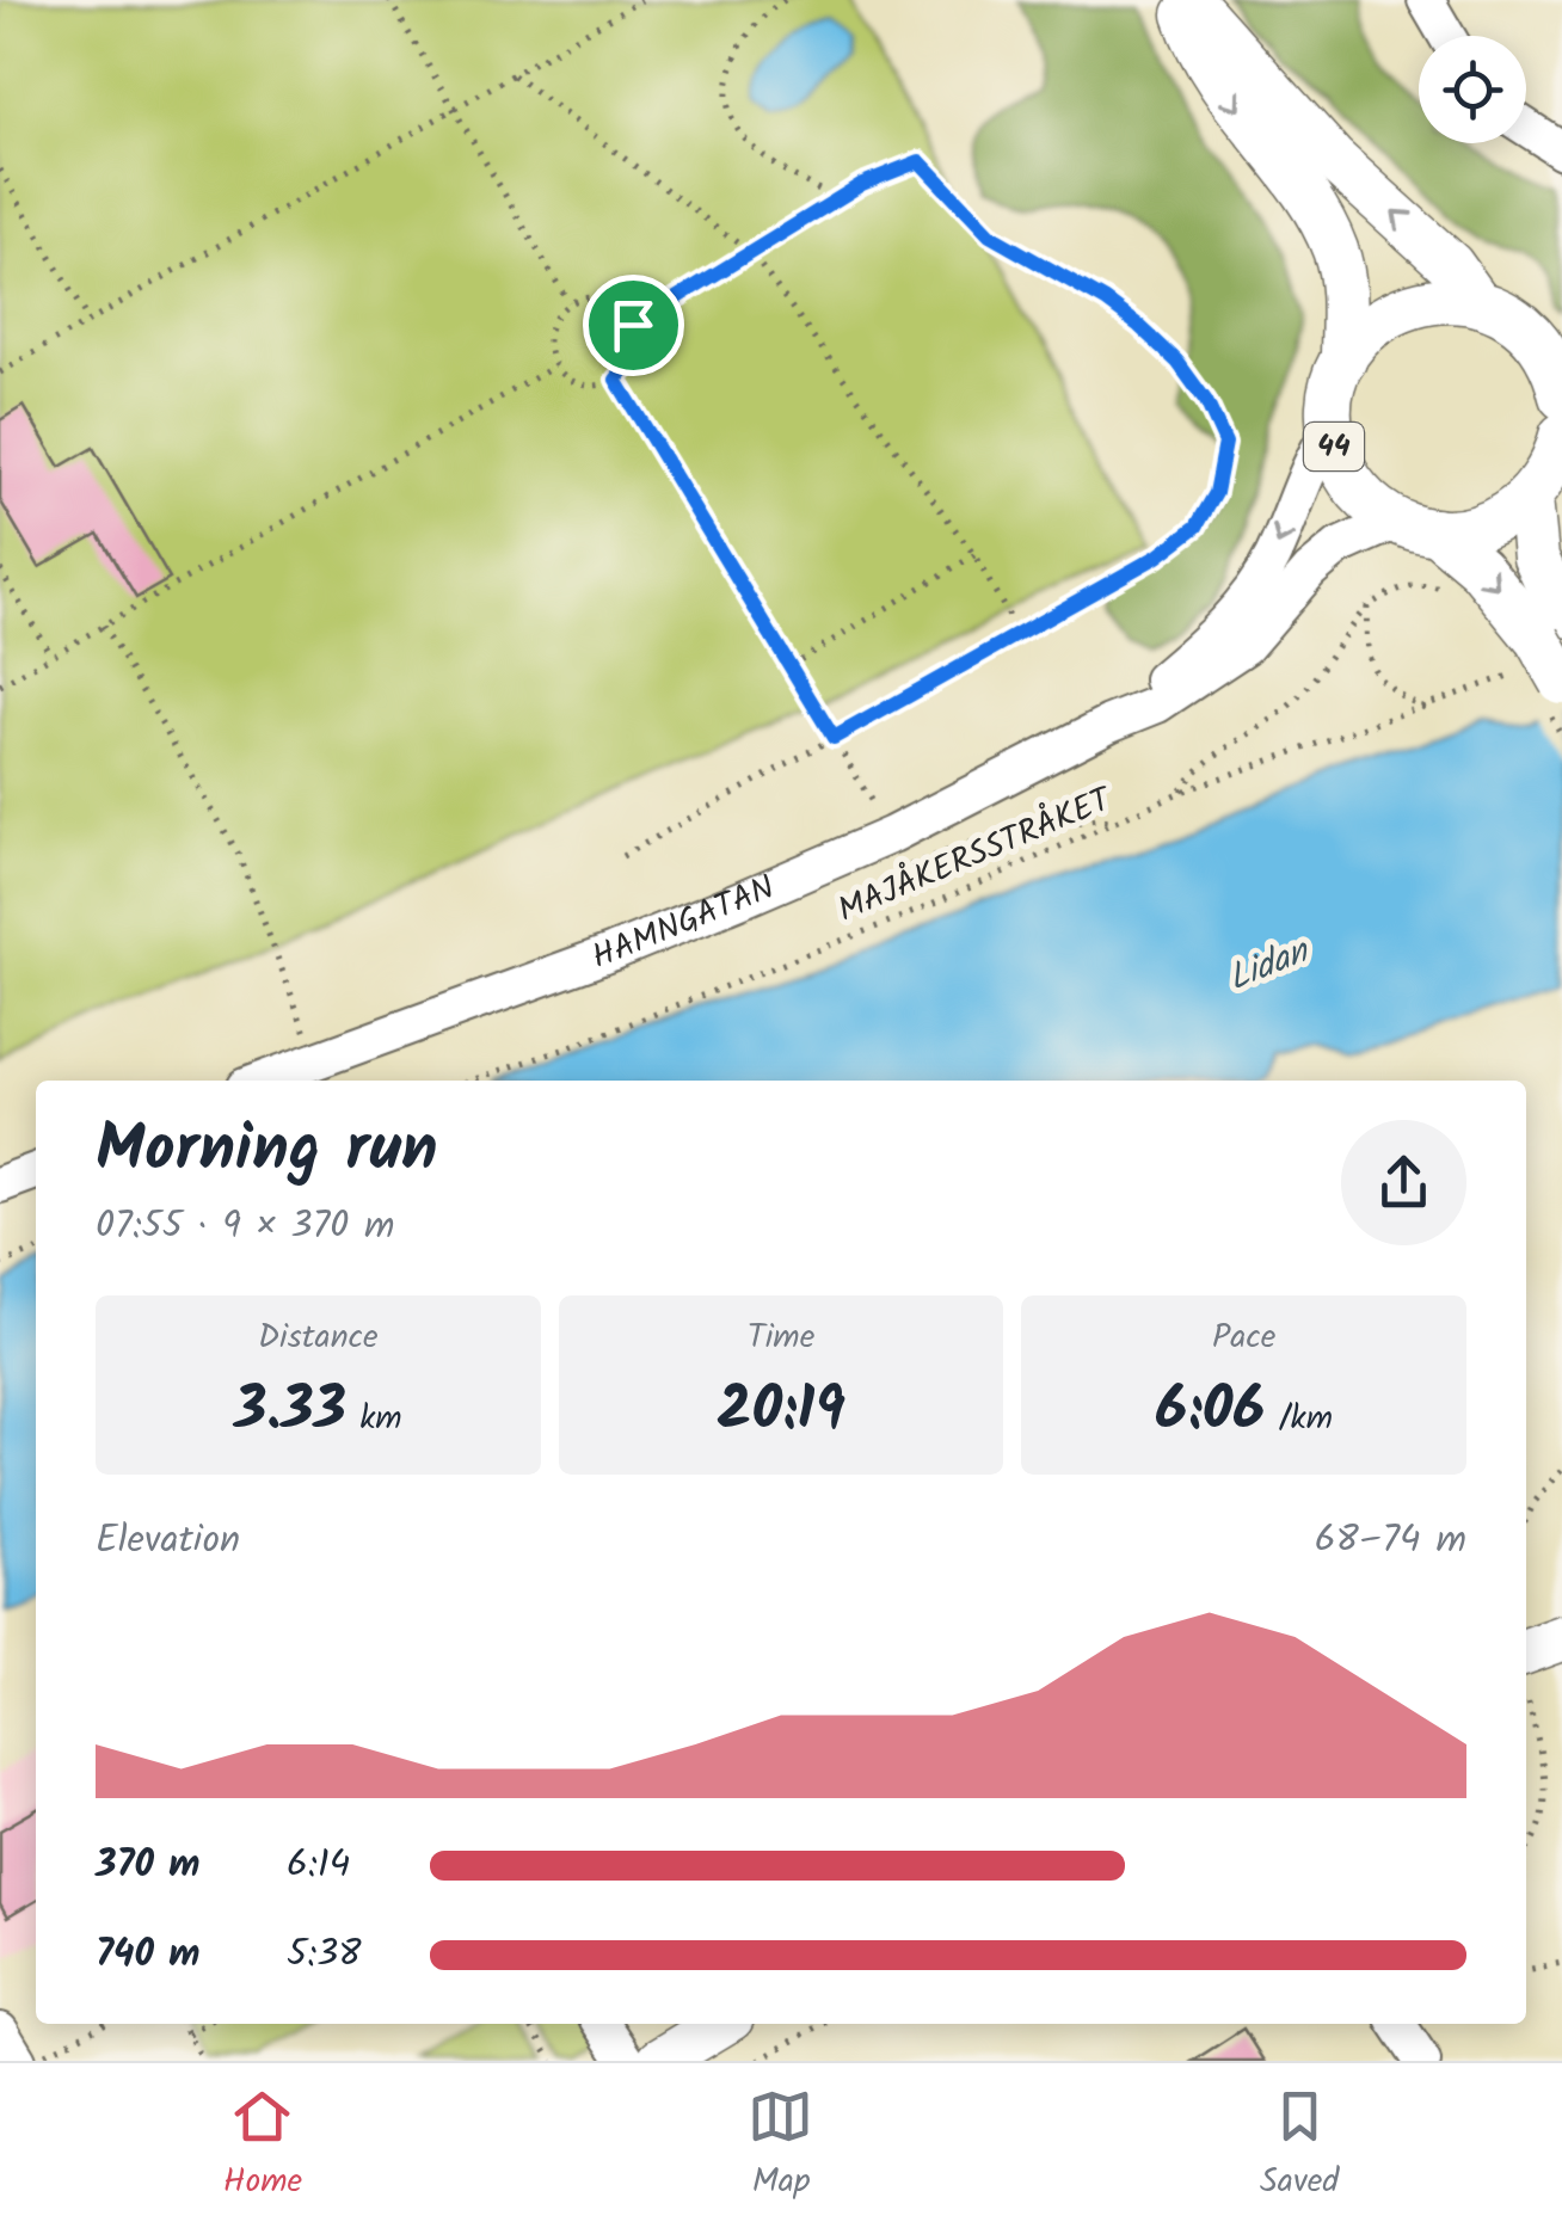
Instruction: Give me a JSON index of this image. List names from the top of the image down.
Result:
{
  "streets": {
    "main road": ["44"],
    "street": ["HAMNGATAN"],
    "path": ["MAJÅKERSSTRÅKET"]
  },
  "crossings": [
    ["44", "MAJÅKERSSTRÅKET"]
  ],
  "water": ["Lidan"],
  "page": {
    "heading": ["Morning run", "07:55 · 9 × 370 m"],
    "stats": [
      ["Distance", "3.33 km"],
      ["Time", "20:19"],
      ["Pace", "6:06 /km"]
    ],
    "chart": ["Elevation", "68–74 m"],
    "list": [
      {
        "name": "370 m",
        "note": "6:14"
      },
      {
        "name": "740 m",
        "note": "5:38"
      }
    ],
    "tabs": ["Home", "Map", "Saved"]
  }
}
